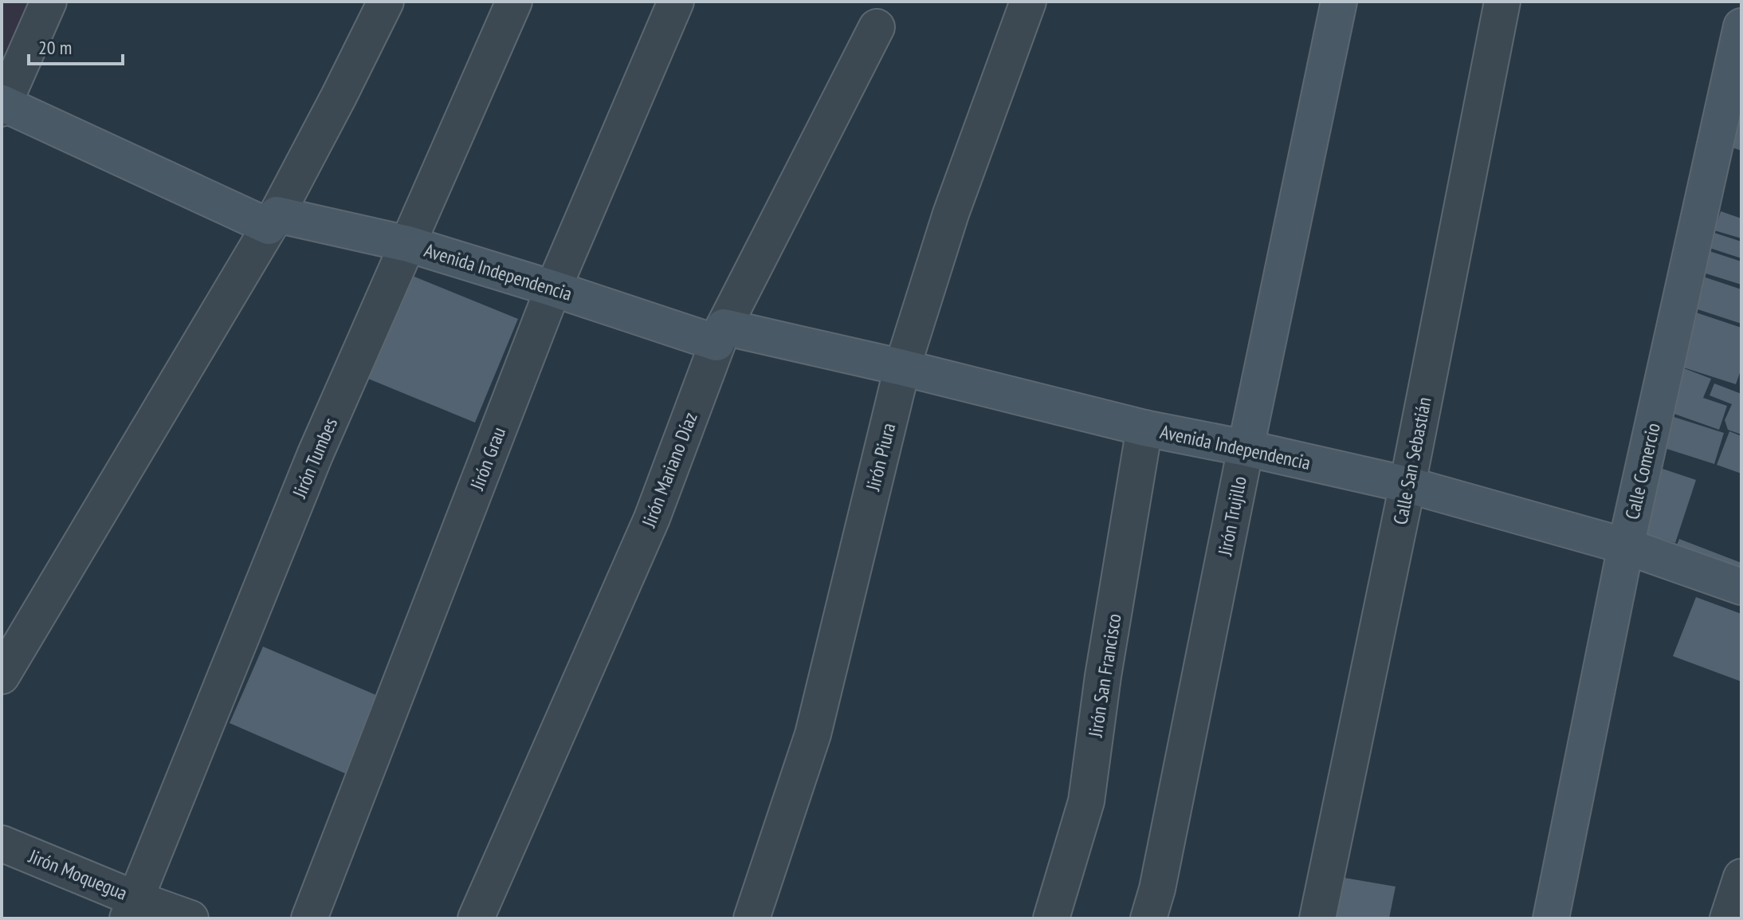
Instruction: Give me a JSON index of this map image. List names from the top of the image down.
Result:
{
  "streets": {
    "street": [
      "Avenida Independencia",
      "Jirón Piura",
      "Jirón Tumbes",
      "Jirón Grau",
      "Calle San Sebastián",
      "Jirón Mariano Díaz",
      "Calle Comercio",
      "Jirón Trujillo",
      "Jirón San Francisco",
      "Jirón Moquegua"
    ]
  },
  "crossings": [
    ["Avenida Independencia", "Jirón Piura"],
    ["Avenida Independencia", "Jirón Tumbes"],
    ["Avenida Independencia", "Jirón Grau"],
    ["Avenida Independencia", "Calle San Sebastián"],
    ["Avenida Independencia", "Jirón Mariano Díaz"],
    ["Avenida Independencia", "Calle Comercio"],
    ["Avenida Independencia", "Jirón Trujillo"],
    ["Avenida Independencia", "Jirón San Francisco"],
    ["Jirón Tumbes", "Jirón Moquegua"]
  ],
  "scale_bar": "20 m"
}
